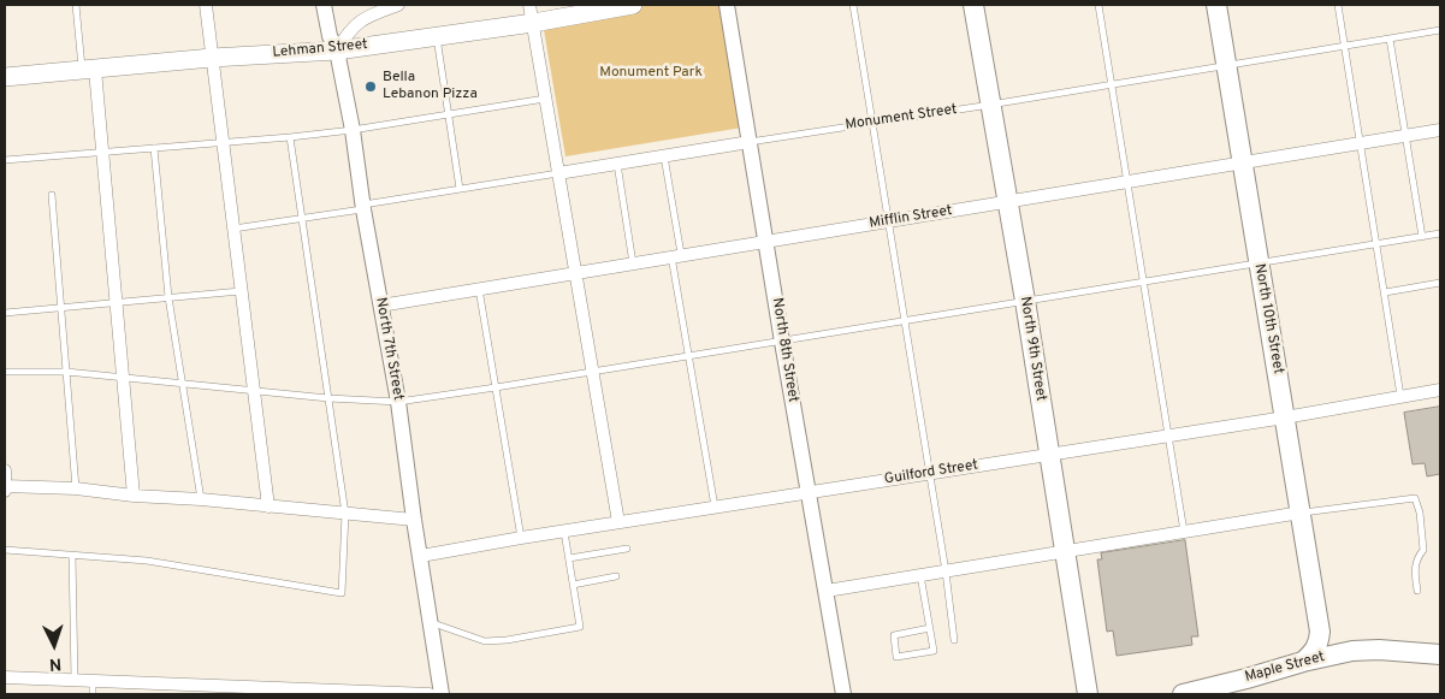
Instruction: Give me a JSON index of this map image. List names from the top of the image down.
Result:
{
  "streets": {
    "main road": [
      "Lehman Street",
      "North 10th Street",
      "North 9th Street",
      "Maple Street"
    ],
    "street": [
      "Monument Street",
      "Mifflin Street",
      "North 7th Street",
      "North 8th Street",
      "Guilford Street"
    ]
  },
  "crossings": [
    ["Lehman Street", "North 7th Street"],
    ["Monument Street", "North 10th Street"],
    ["Monument Street", "North 7th Street"],
    ["Monument Street", "North 9th Street"],
    ["Monument Street", "North 8th Street"],
    ["Mifflin Street", "North 10th Street"],
    ["Mifflin Street", "North 7th Street"],
    ["Mifflin Street", "North 9th Street"],
    ["Mifflin Street", "North 8th Street"],
    ["North 10th Street", "Guilford Street"],
    ["North 10th Street", "Maple Street"],
    ["North 7th Street", "Guilford Street"],
    ["North 9th Street", "Guilford Street"],
    ["North 8th Street", "Guilford Street"]
  ],
  "parks": ["Monument Park"],
  "places": ["Bella Lebanon Pizza"],
  "north": "bottom"
}
